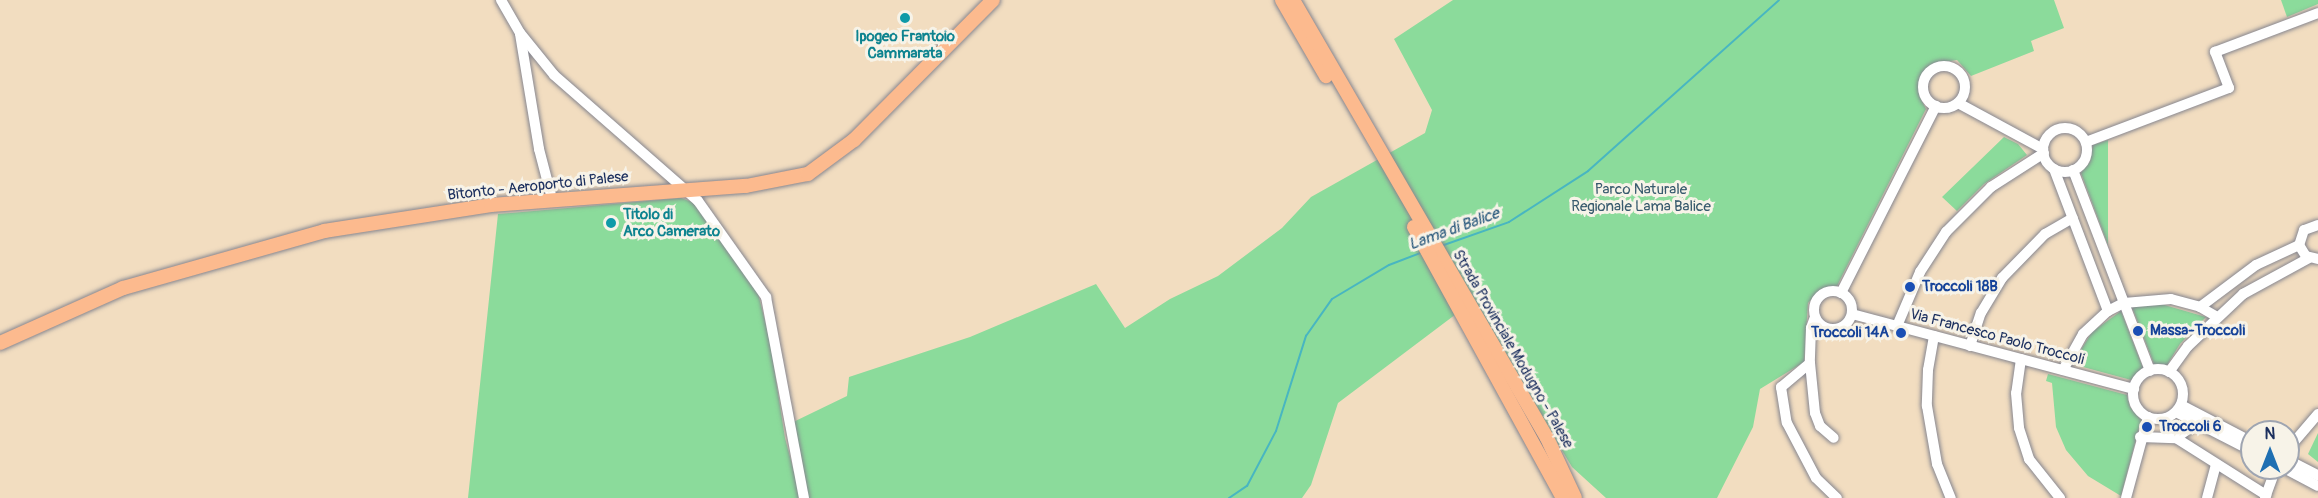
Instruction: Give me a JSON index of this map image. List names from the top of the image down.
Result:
{
  "streets": {
    "main road": ["Bitonto - Aeroporto di Palese", "Strada Provinciale Modugno - Palese"],
    "street": ["Via Francesco Paolo Troccoli"]
  },
  "water": ["Lama di Balice"],
  "parks": ["Parco Naturale Regionale Lama Balice"],
  "places": [
    "Ipogeo Frantoio Cammarata",
    "Titolo di Arco Camerato",
    "Troccoli 18B",
    "Massa-Troccoli",
    "Troccoli 14A",
    "Troccoli 6"
  ],
  "north": "top"
}
